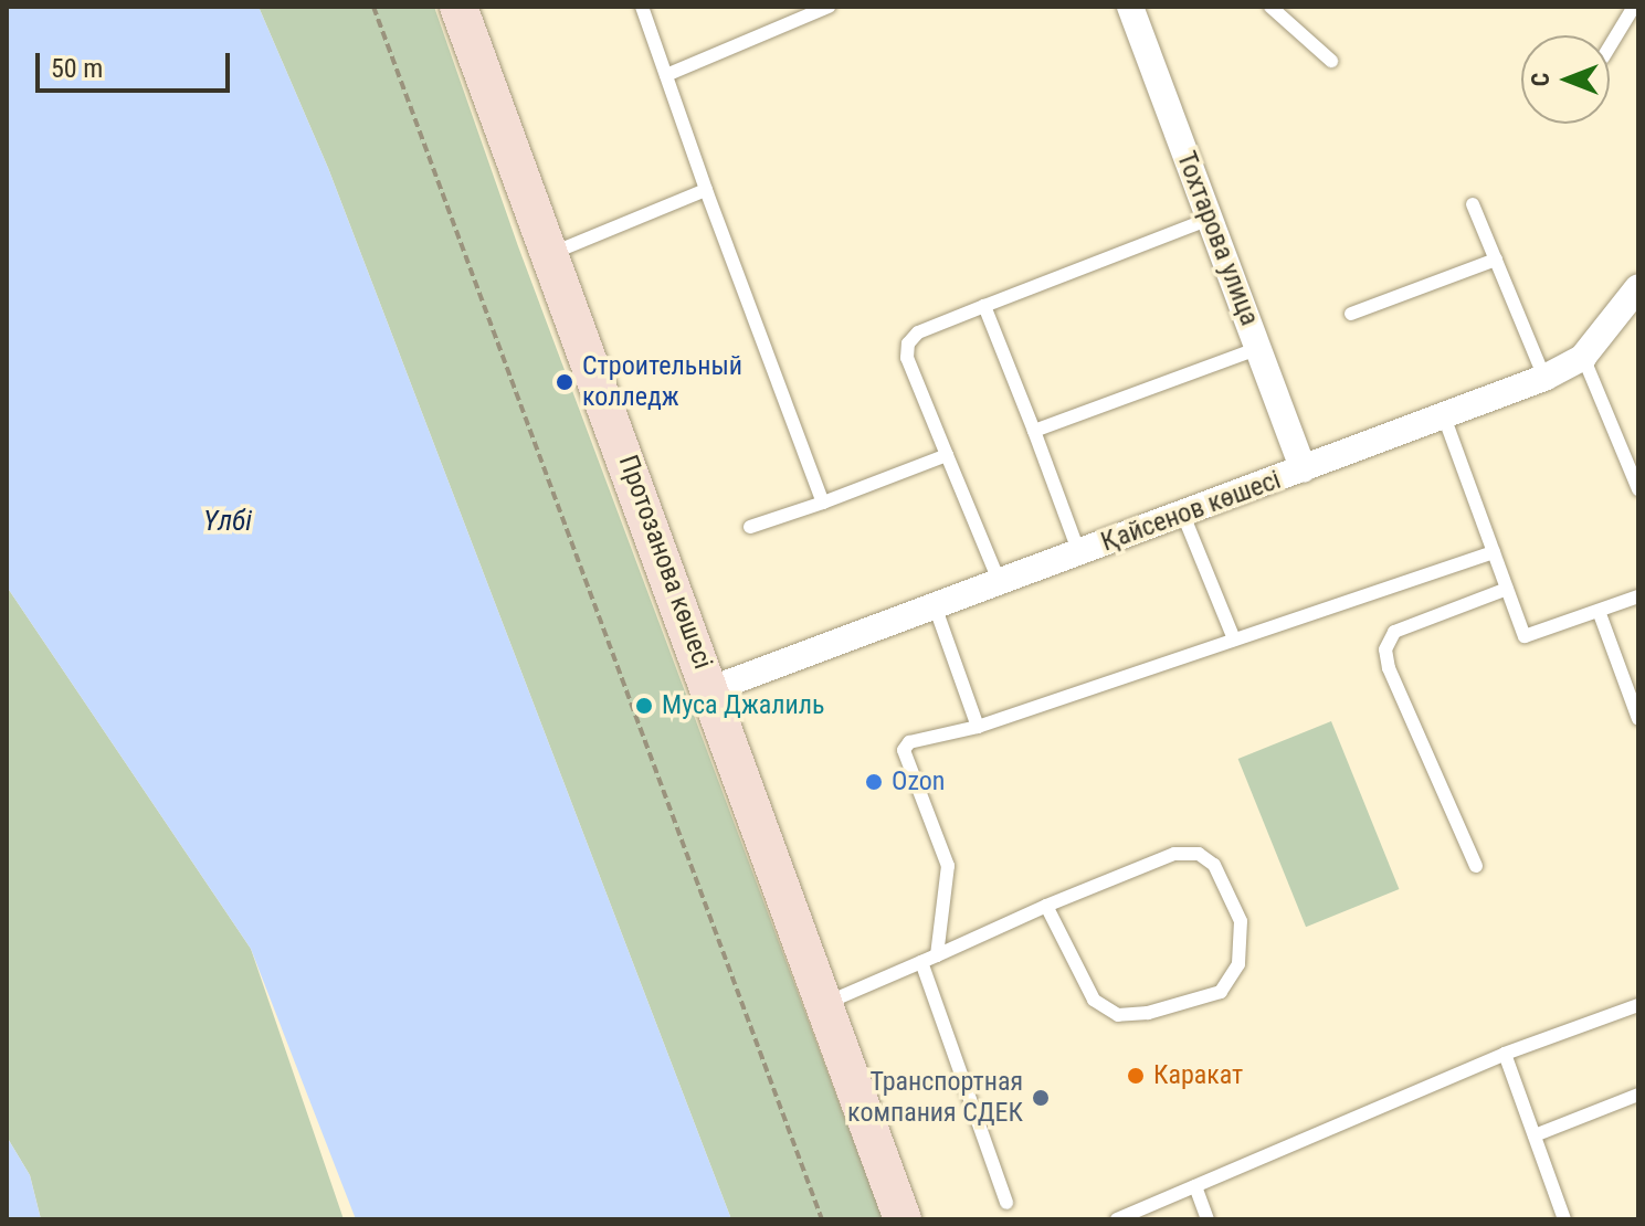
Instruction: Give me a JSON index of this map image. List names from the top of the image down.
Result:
{
  "streets": {
    "main road": ["Протозанова көшесі"],
    "street": ["Тохтарова улица", "Қайсенов көшесі"]
  },
  "crossings": [
    ["Тохтарова улица", "Қайсенов көшесі"],
    ["Қайсенов көшесі", "Протозанова көшесі"]
  ],
  "water": ["Үлбі"],
  "places": [
    "Строительный колледж",
    "Муса Джалиль",
    "Ozon",
    "Каракат",
    "Транспортная компания СДЕК"
  ],
  "scale_bar": "50 m",
  "north": "left"
}
